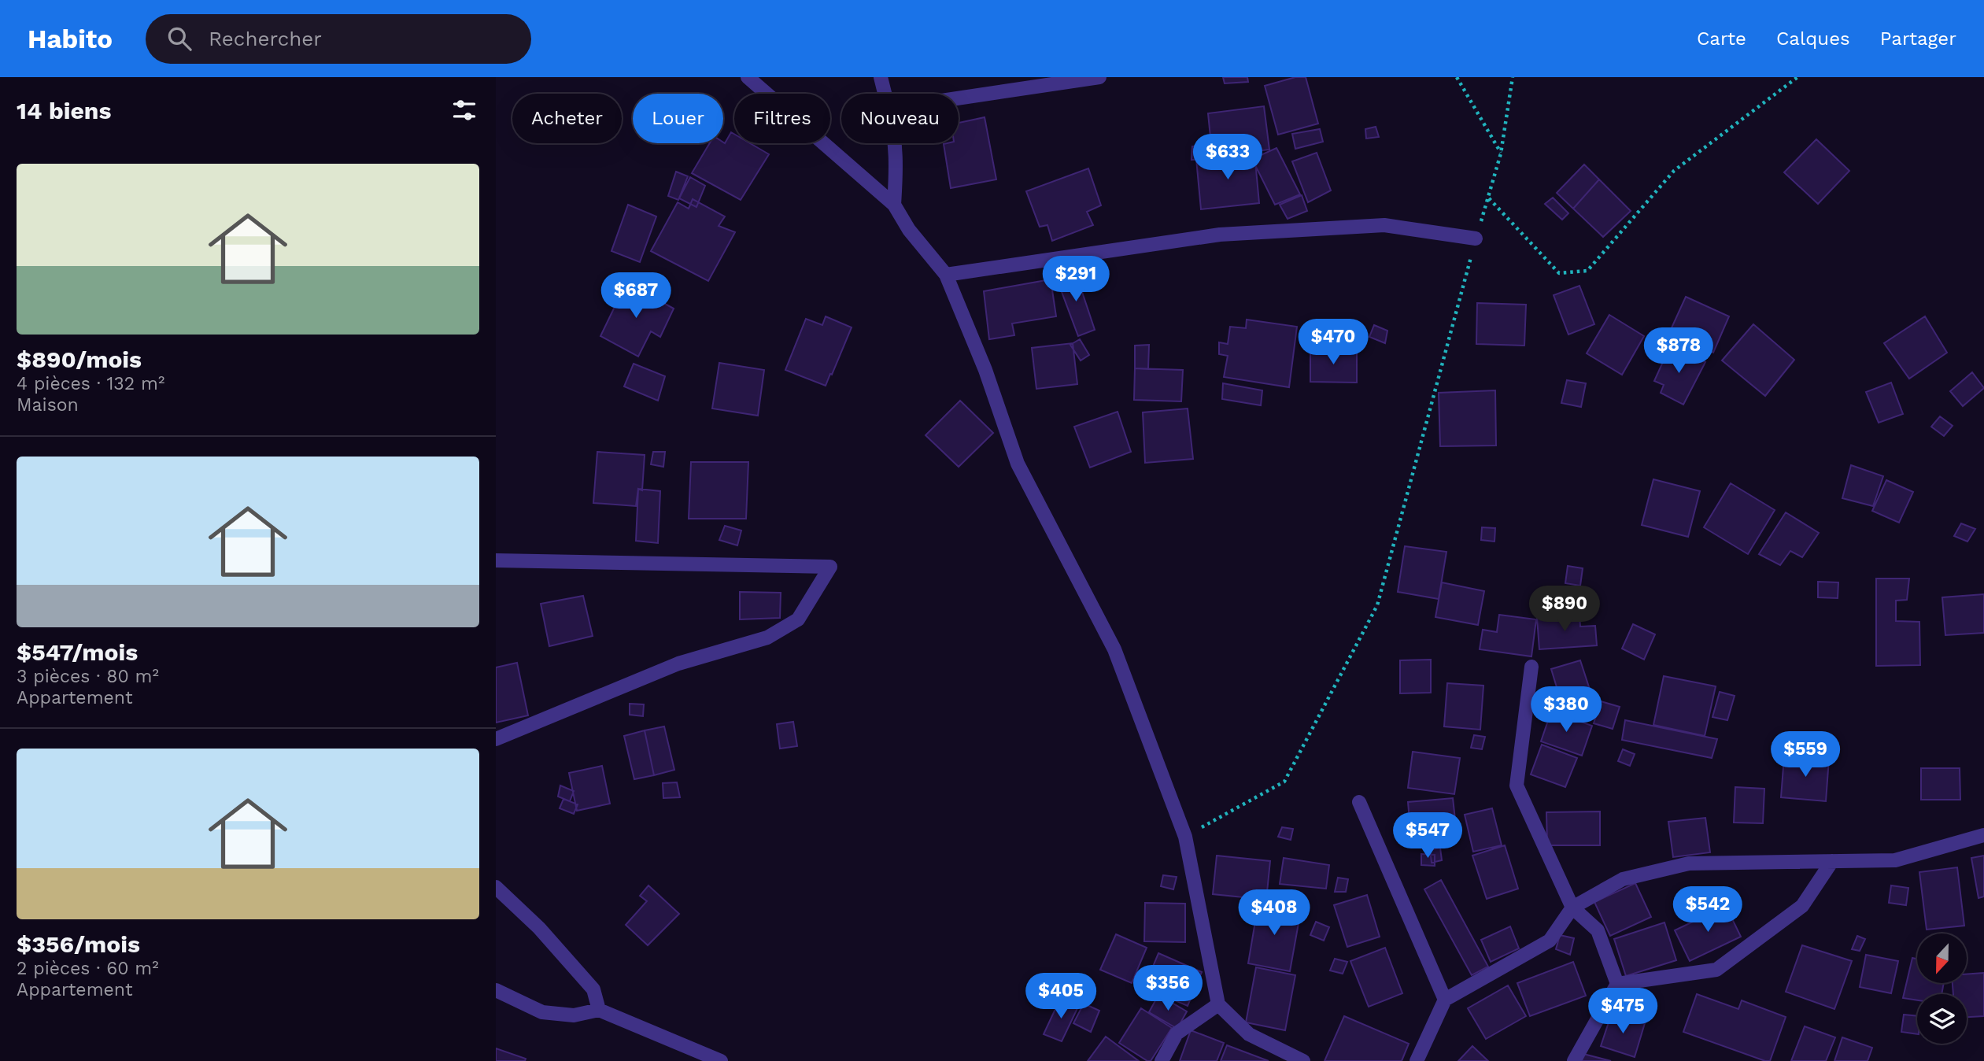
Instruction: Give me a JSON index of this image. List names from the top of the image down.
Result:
{
  "north": "bottom",
  "page": {
    "header": "Habito",
    "search": "Rechercher",
    "nav": ["Carte", "Calques", "Partager"],
    "heading": "14 biens",
    "chip": [
      "Acheter",
      "Louer",
      "Filtres",
      "Nouveau"
    ],
    "price": [
      "$633",
      "$291",
      "$687",
      "$470",
      "$878",
      "$890",
      "$380",
      "$559",
      "$547",
      "$542",
      "$408",
      "$356",
      "$405",
      "$475"
    ],
    "list": [
      {
        "name": "$890/mois",
        "note": "4 pièces · 132 m² · Maison"
      },
      {
        "name": "$547/mois",
        "note": "3 pièces · 80 m² · Appartement"
      },
      {
        "name": "$356/mois",
        "note": "2 pièces · 60 m² · Appartement"
      }
    ]
  }
}
